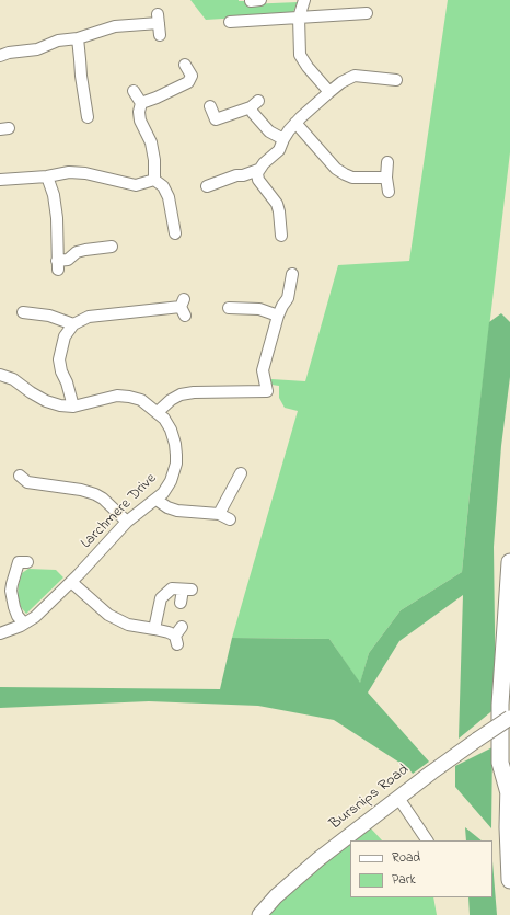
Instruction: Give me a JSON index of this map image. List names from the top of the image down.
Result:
{
  "streets": {
    "main road": ["Bursnips Road"],
    "street": ["Larchmere Drive"]
  },
  "legend": ["Road", "Park"]
}
